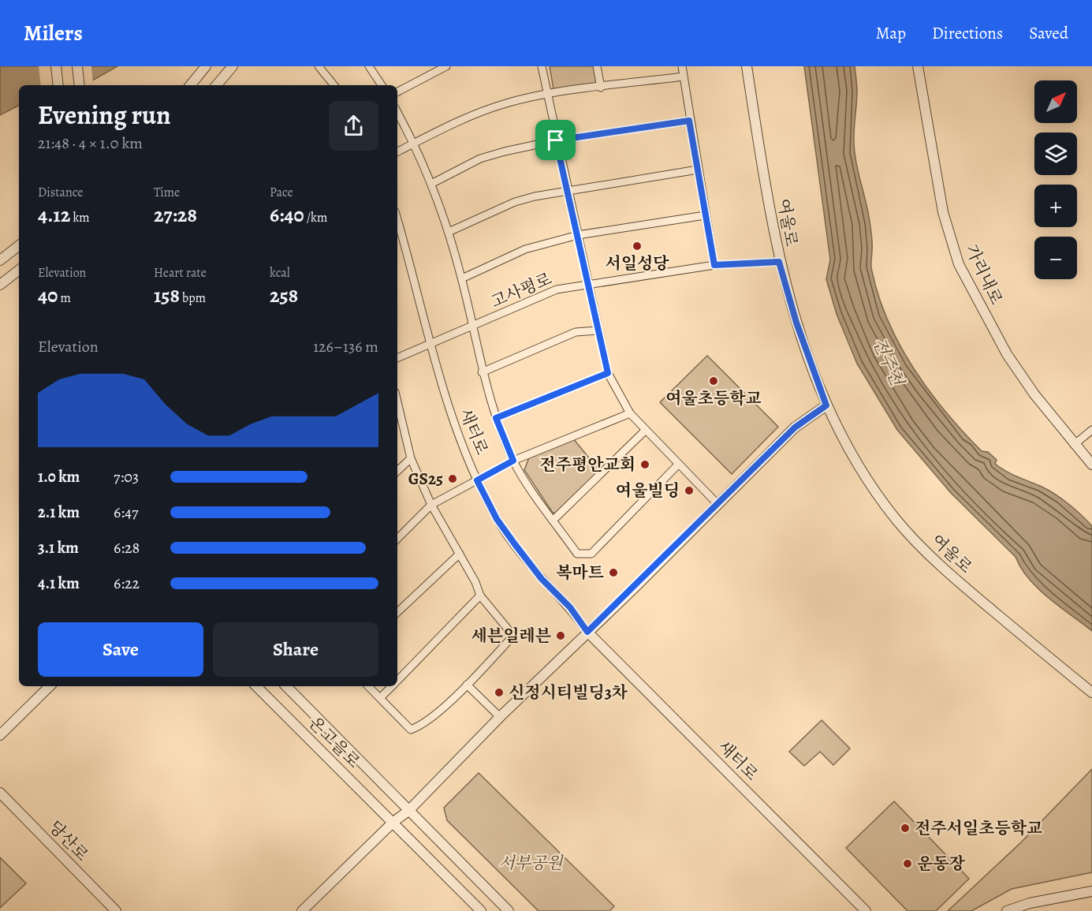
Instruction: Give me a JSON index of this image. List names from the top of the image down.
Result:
{
  "streets": {
    "street": [
      "여울로",
      "가리내로",
      "고사평로",
      "새터로",
      "온고을로",
      "당산로"
    ]
  },
  "crossings": [
    ["여울로", "고사평로"],
    ["고사평로", "새터로"]
  ],
  "water": ["전주천"],
  "parks": ["서부공원"],
  "places": [
    "서일성당",
    "여울초등학교",
    "전주평안교회",
    "GS25",
    "여울빌딩",
    "복마트",
    "세븐일레븐",
    "신정시티빌딩3차",
    "전주서일초등학교",
    "운동장"
  ],
  "north": "top right",
  "page": {
    "header": "Milers",
    "nav": ["Map", "Directions", "Saved"],
    "map_buttons": ["+", "−"],
    "heading": ["Evening run", "21:48 · 4 × 1.0 km"],
    "stats": [
      ["Distance", "4.12 km"],
      ["Time", "27:28"],
      ["Pace", "6:40 /km"],
      ["Elevation", "40 m"],
      ["Heart rate", "158 bpm"],
      ["kcal", "258"]
    ],
    "chart": ["Elevation", "126–136 m"],
    "list": [
      {
        "name": "1.0 km",
        "note": "7:03"
      },
      {
        "name": "2.1 km",
        "note": "6:47"
      },
      {
        "name": "3.1 km",
        "note": "6:28"
      },
      {
        "name": "4.1 km",
        "note": "6:22"
      }
    ],
    "buttons": ["Save", "Share"]
  }
}
